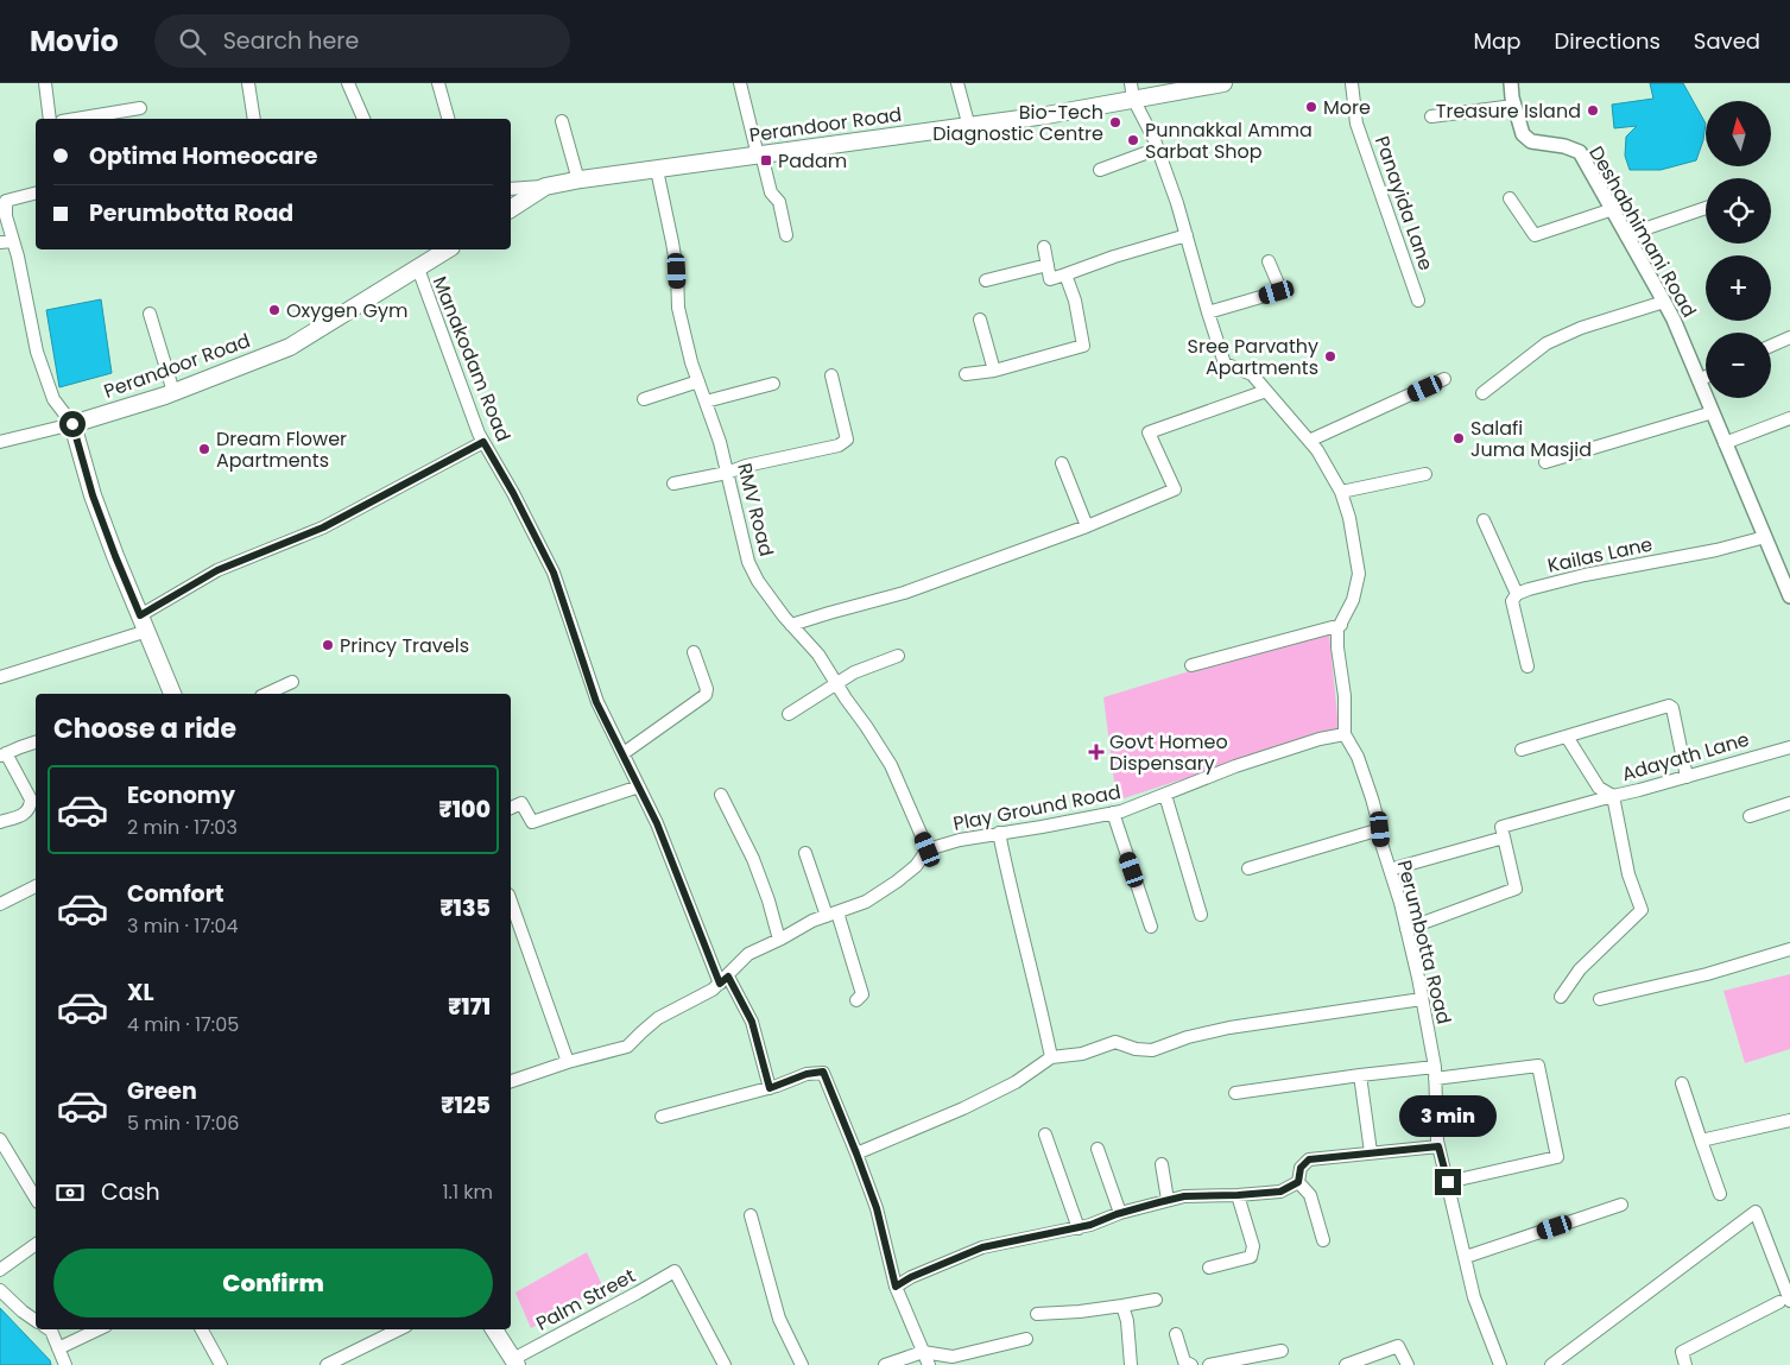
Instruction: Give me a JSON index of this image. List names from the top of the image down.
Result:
{
  "streets": {
    "main road": ["Perandoor Road"],
    "street": [
      "Panayida Lane",
      "Deshabhimani Road",
      "Manakodam Road",
      "RMV Road",
      "Kailas Lane",
      "Adayath Lane",
      "Play Ground Road",
      "Perumbotta Road",
      "Palm Street"
    ]
  },
  "crossings": [
    ["Perandoor Road", "Manakodam Road"],
    ["Perandoor Road", "RMV Road"],
    ["Perandoor Road", "Perumbotta Road"],
    ["Deshabhimani Road", "Kailas Lane"],
    ["RMV Road", "Play Ground Road"],
    ["Play Ground Road", "Perumbotta Road"]
  ],
  "places": {
    "other": [
      "More",
      "Treasure Island",
      "Bio-Tech Diagnostic Centre",
      "Punnakkal Amma Sarbat Shop",
      "Oxygen Gym",
      "Sree Parvathy Apartments",
      "Salafi Juma Masjid",
      "Dream Flower Apartments",
      "Princy Travels"
    ],
    "transit": ["Padam"],
    "health": ["Govt Homeo Dispensary"]
  },
  "north": "top",
  "page": {
    "header": "Movio",
    "search": "Search here",
    "nav": ["Map", "Directions", "Saved"],
    "map_buttons": ["+", "−"],
    "banner": ["Optima Homeocare", "Perumbotta Road"],
    "heading": "Choose a ride",
    "list": [
      {
        "name": "Economy",
        "note": "2 min · 17:03",
        "value": "₹100"
      },
      {
        "name": "Comfort",
        "note": "3 min · 17:04",
        "value": "₹135"
      },
      {
        "name": "XL",
        "note": "4 min · 17:05",
        "value": "₹171"
      },
      {
        "name": "Green",
        "note": "5 min · 17:06",
        "value": "₹125"
      }
    ],
    "bubble": "3 min",
    "pay": ["Cash", "1.1 km"],
    "buttons": "Confirm"
  }
}
